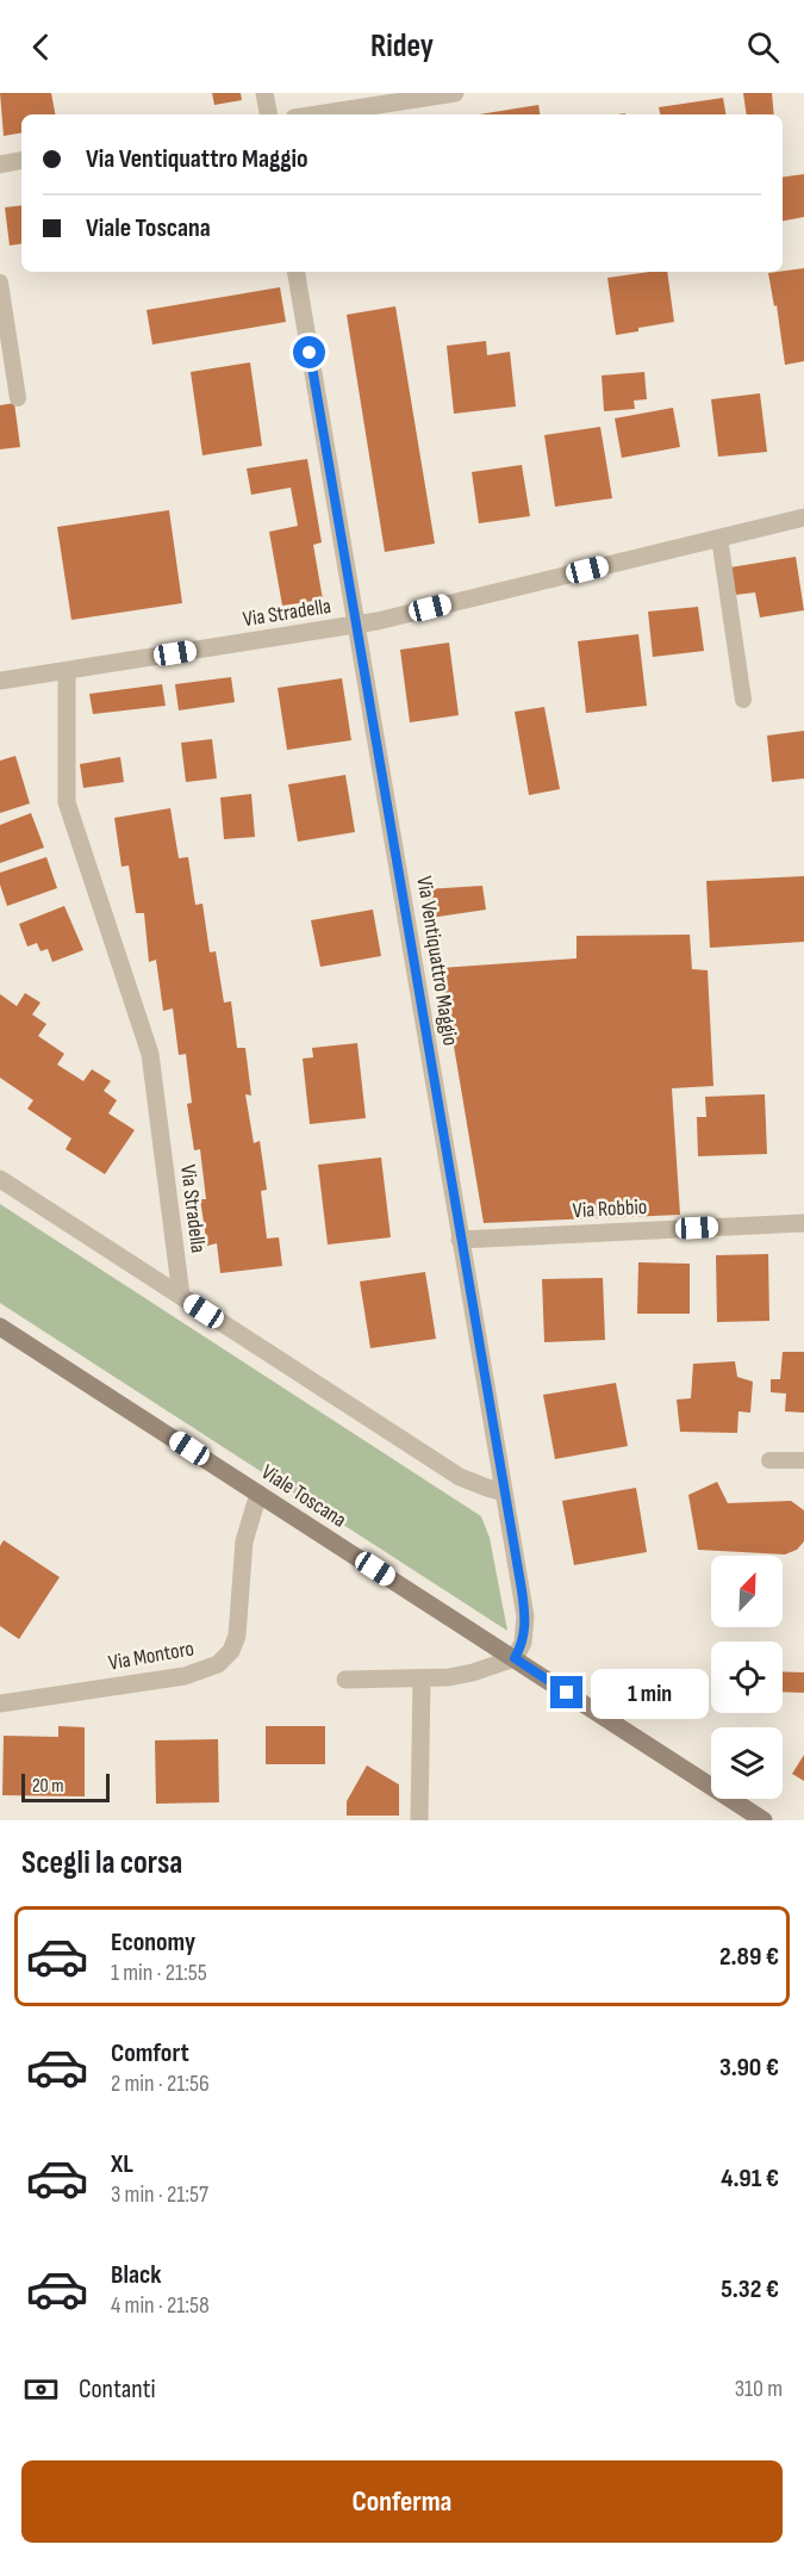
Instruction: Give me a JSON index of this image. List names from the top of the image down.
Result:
{
  "streets": {
    "street": [
      "Via Stradella",
      "Via Ventiquattro Maggio",
      "Via Robbio",
      "Viale Toscana",
      "Via Montoro"
    ]
  },
  "crossings": [
    ["Via Stradella", "Via Ventiquattro Maggio"],
    ["Via Ventiquattro Maggio", "Via Robbio"],
    ["Via Ventiquattro Maggio", "Viale Toscana"],
    ["Viale Toscana", "Via Montoro"]
  ],
  "scale_bar": "20 m",
  "north": "top right",
  "page": {
    "header": "Ridey",
    "banner": ["Via Ventiquattro Maggio", "Viale Toscana"],
    "bubble": "1 min",
    "scale": "20 m",
    "heading": "Scegli la corsa",
    "list": [
      {
        "name": "Economy",
        "note": "1 min · 21:55",
        "value": "2.89 €"
      },
      {
        "name": "Comfort",
        "note": "2 min · 21:56",
        "value": "3.90 €"
      },
      {
        "name": "XL",
        "note": "3 min · 21:57",
        "value": "4.91 €"
      },
      {
        "name": "Black",
        "note": "4 min · 21:58",
        "value": "5.32 €"
      }
    ],
    "pay": ["Contanti", "310 m"],
    "buttons": "Conferma"
  }
}
